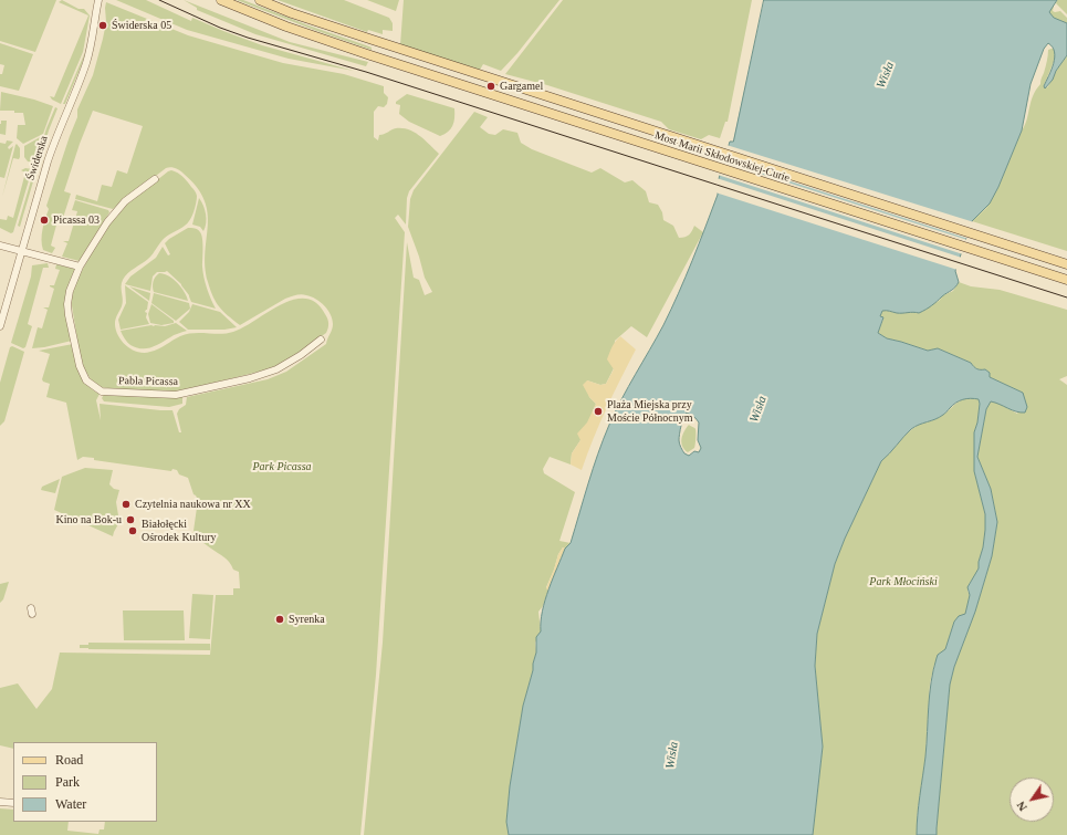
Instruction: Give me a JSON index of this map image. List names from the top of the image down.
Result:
{
  "streets": {
    "main road": ["Most Marii Skłodowskiej-Curie"],
    "street": ["Świderska", "Pabla Picassa"]
  },
  "water": ["Wisła"],
  "parks": ["Park Picassa", "Park Młociński"],
  "places": [
    "Świderska 05",
    "Gargamel",
    "Picassa 03",
    "Plaża Miejska przy Moście Północnym",
    "Czytelnia naukowa nr XX",
    "Kino na Bok-u",
    "Białołęcki Ośrodek Kultury",
    "Syrenka"
  ],
  "legend": ["Road", "Park", "Water"],
  "north": "bottom left"
}
